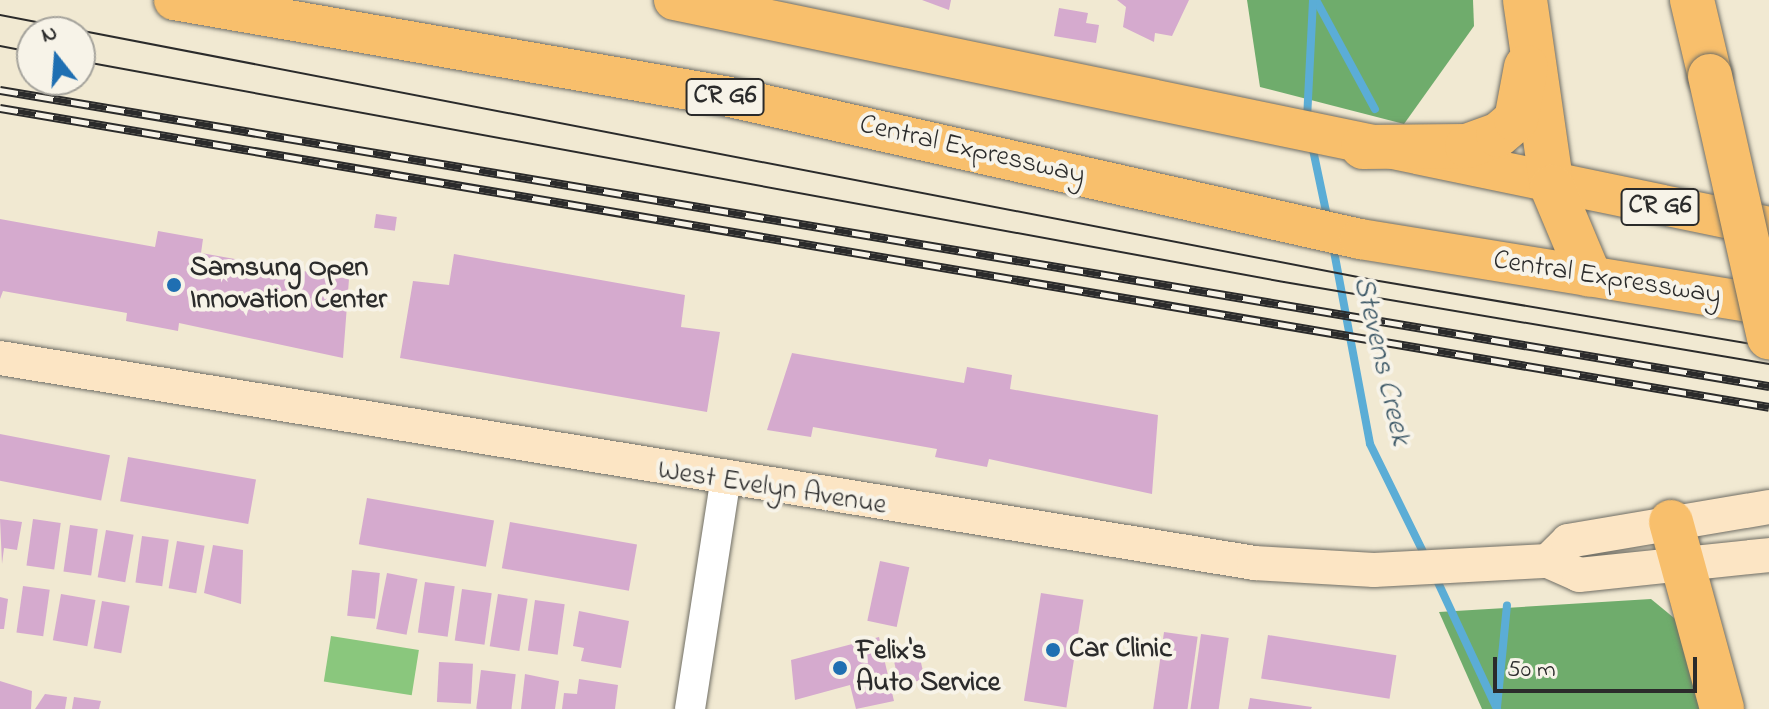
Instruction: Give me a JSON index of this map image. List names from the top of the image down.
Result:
{
  "streets": {
    "highway": ["CR G6", "Central Expressway"],
    "main road": ["West Evelyn Avenue"]
  },
  "water": ["Stevens Creek"],
  "places": ["Samsung Open Innovation Center", "Car Clinic", "Felix's Auto Service"],
  "scale_bar": "50 m",
  "north": "top"
}
